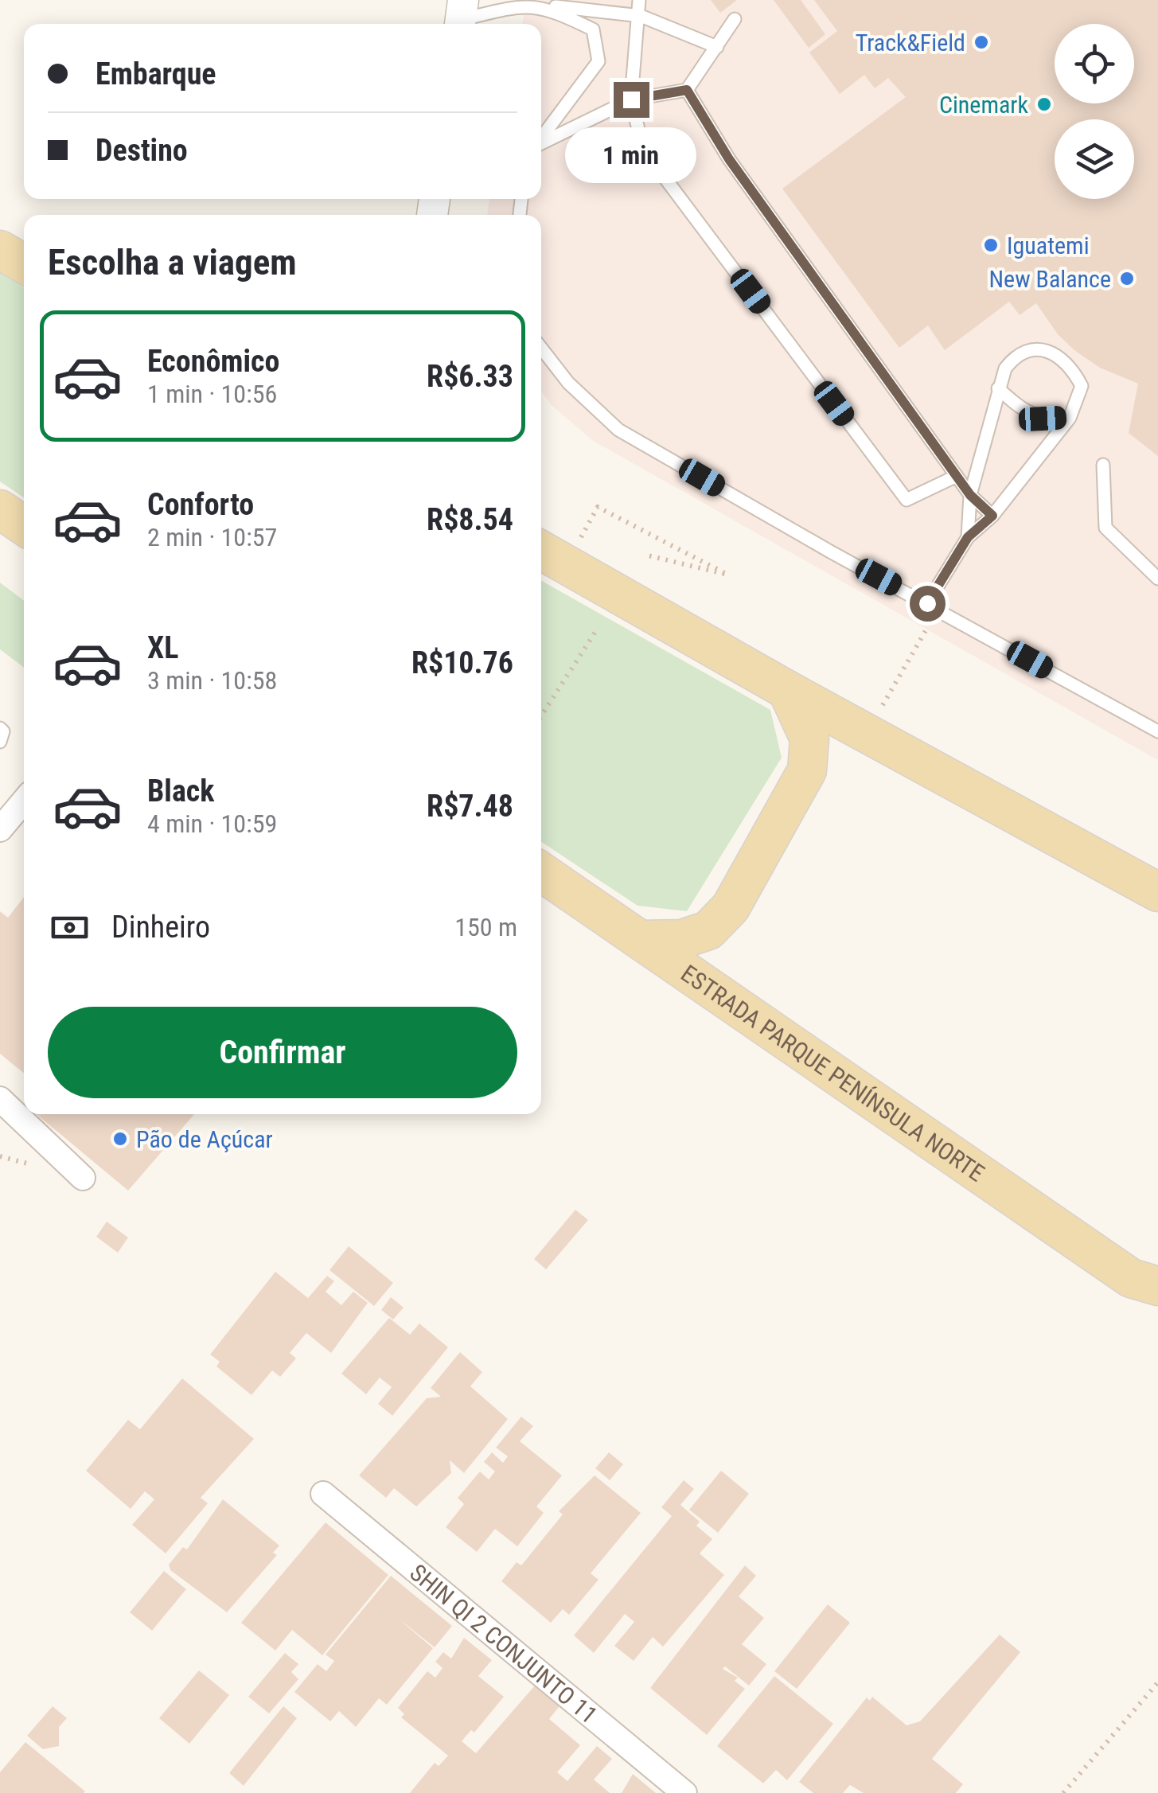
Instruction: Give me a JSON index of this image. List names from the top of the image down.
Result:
{
  "streets": {
    "main road": ["ESTRADA PARQUE PENÍNSULA NORTE"],
    "street": ["SHIN QI 2 CONJUNTO 11"]
  },
  "places": [
    "Track&Field",
    "Cinemark",
    "Iguatemi",
    "New Balance",
    "Pão de Açúcar"
  ],
  "page": {
    "banner": ["Embarque", "Destino"],
    "bubble": "1 min",
    "heading": "Escolha a viagem",
    "list": [
      {
        "name": "Econômico",
        "note": "1 min · 10:56",
        "value": "R$6.33"
      },
      {
        "name": "Conforto",
        "note": "2 min · 10:57",
        "value": "R$8.54"
      },
      {
        "name": "XL",
        "note": "3 min · 10:58",
        "value": "R$10.76"
      },
      {
        "name": "Black",
        "note": "4 min · 10:59",
        "value": "R$7.48"
      }
    ],
    "pay": ["Dinheiro", "150 m"],
    "buttons": "Confirmar"
  }
}
